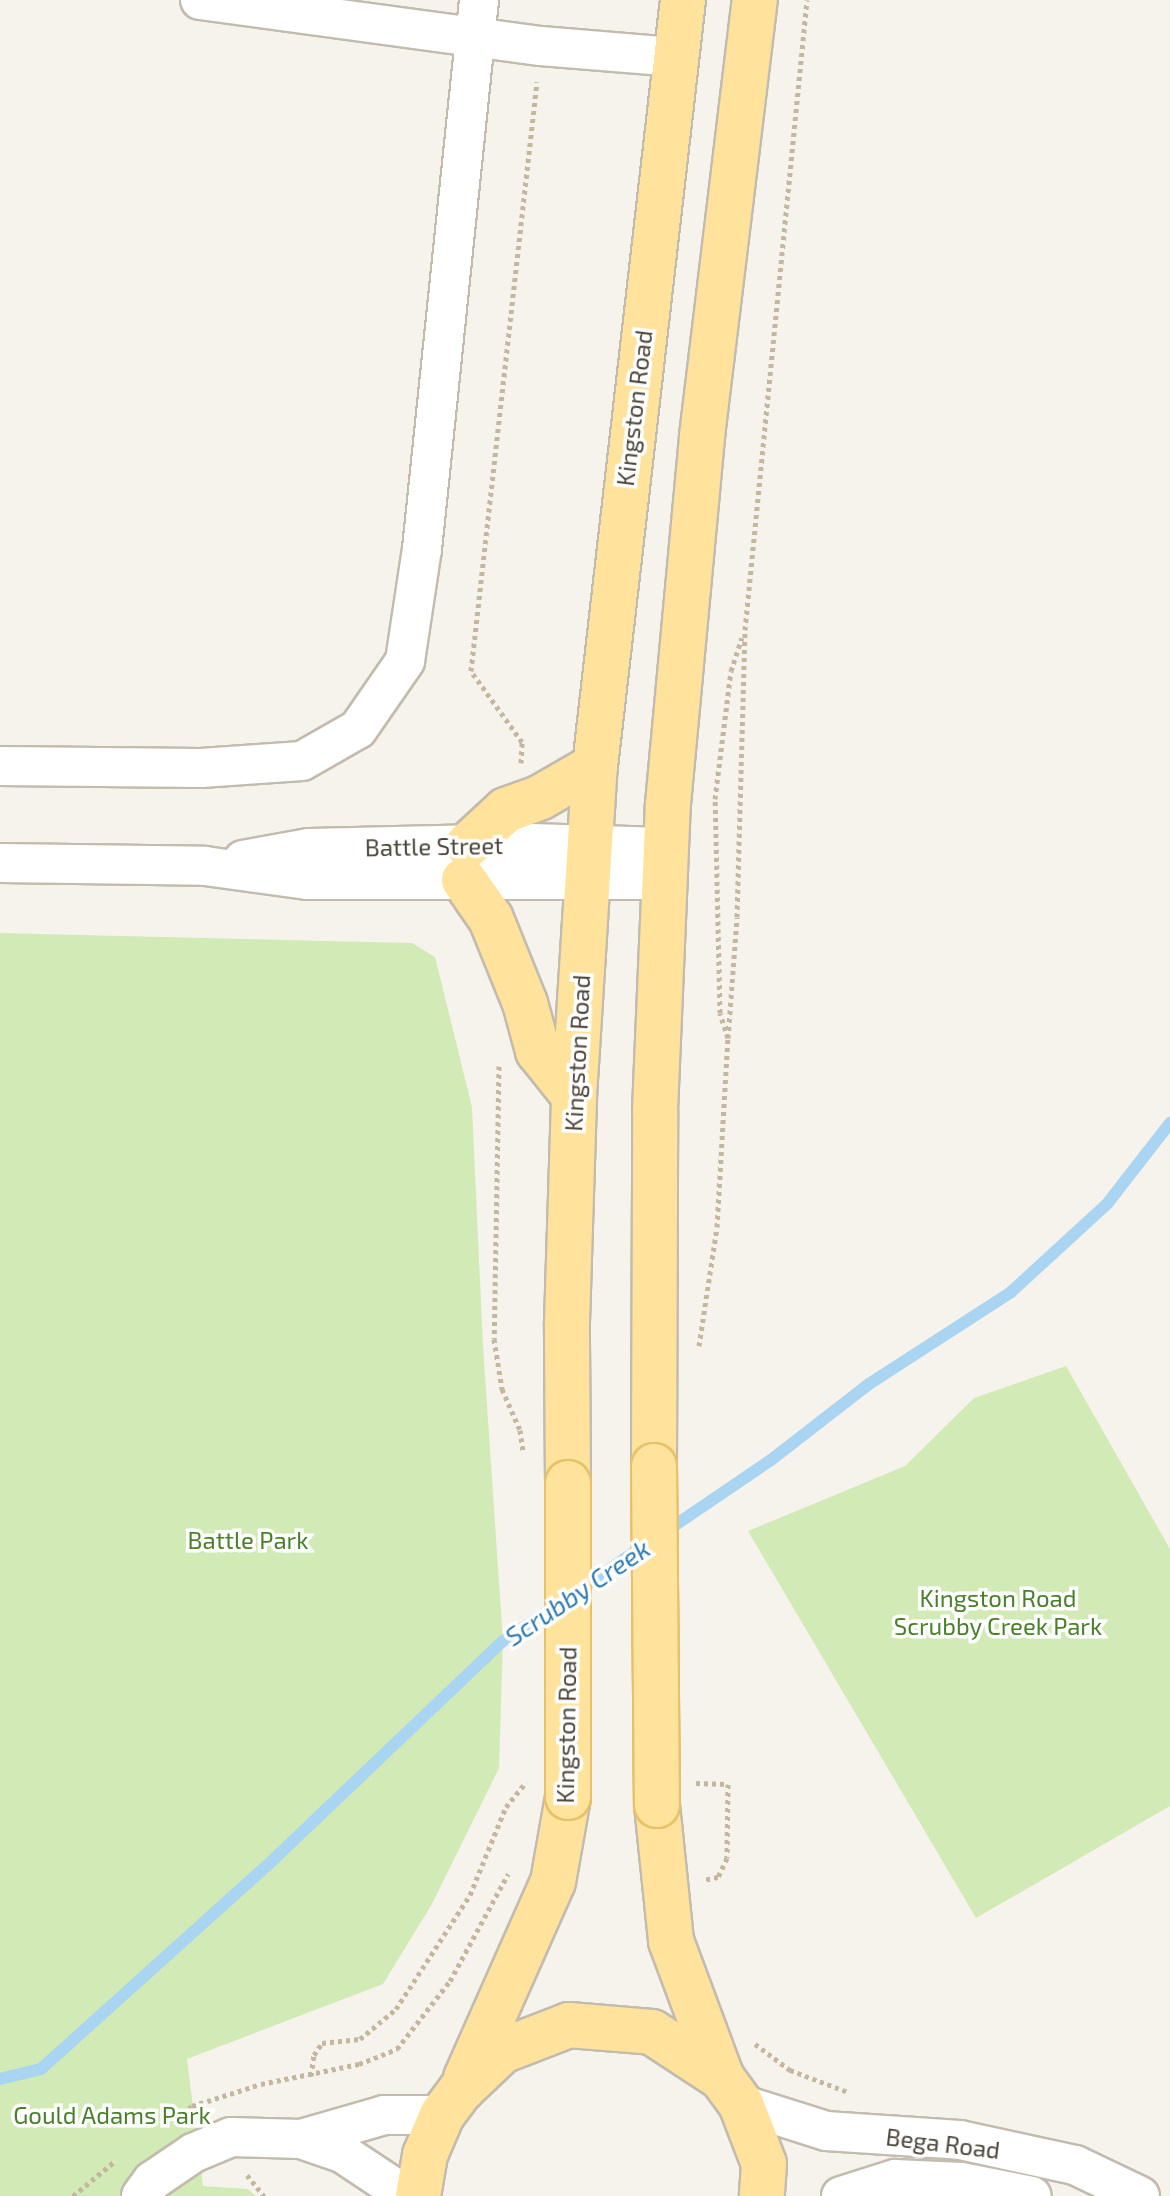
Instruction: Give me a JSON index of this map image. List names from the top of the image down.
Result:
{
  "streets": {
    "main road": ["Kingston Road"],
    "street": ["Battle Street", "Bega Road"]
  },
  "crossings": [
    ["Kingston Road", "Battle Street"]
  ],
  "water": ["Scrubby Creek"],
  "parks": ["Battle Park", "Kingston Road Scrubby Creek Park", "Gould Adams Park"]
}
